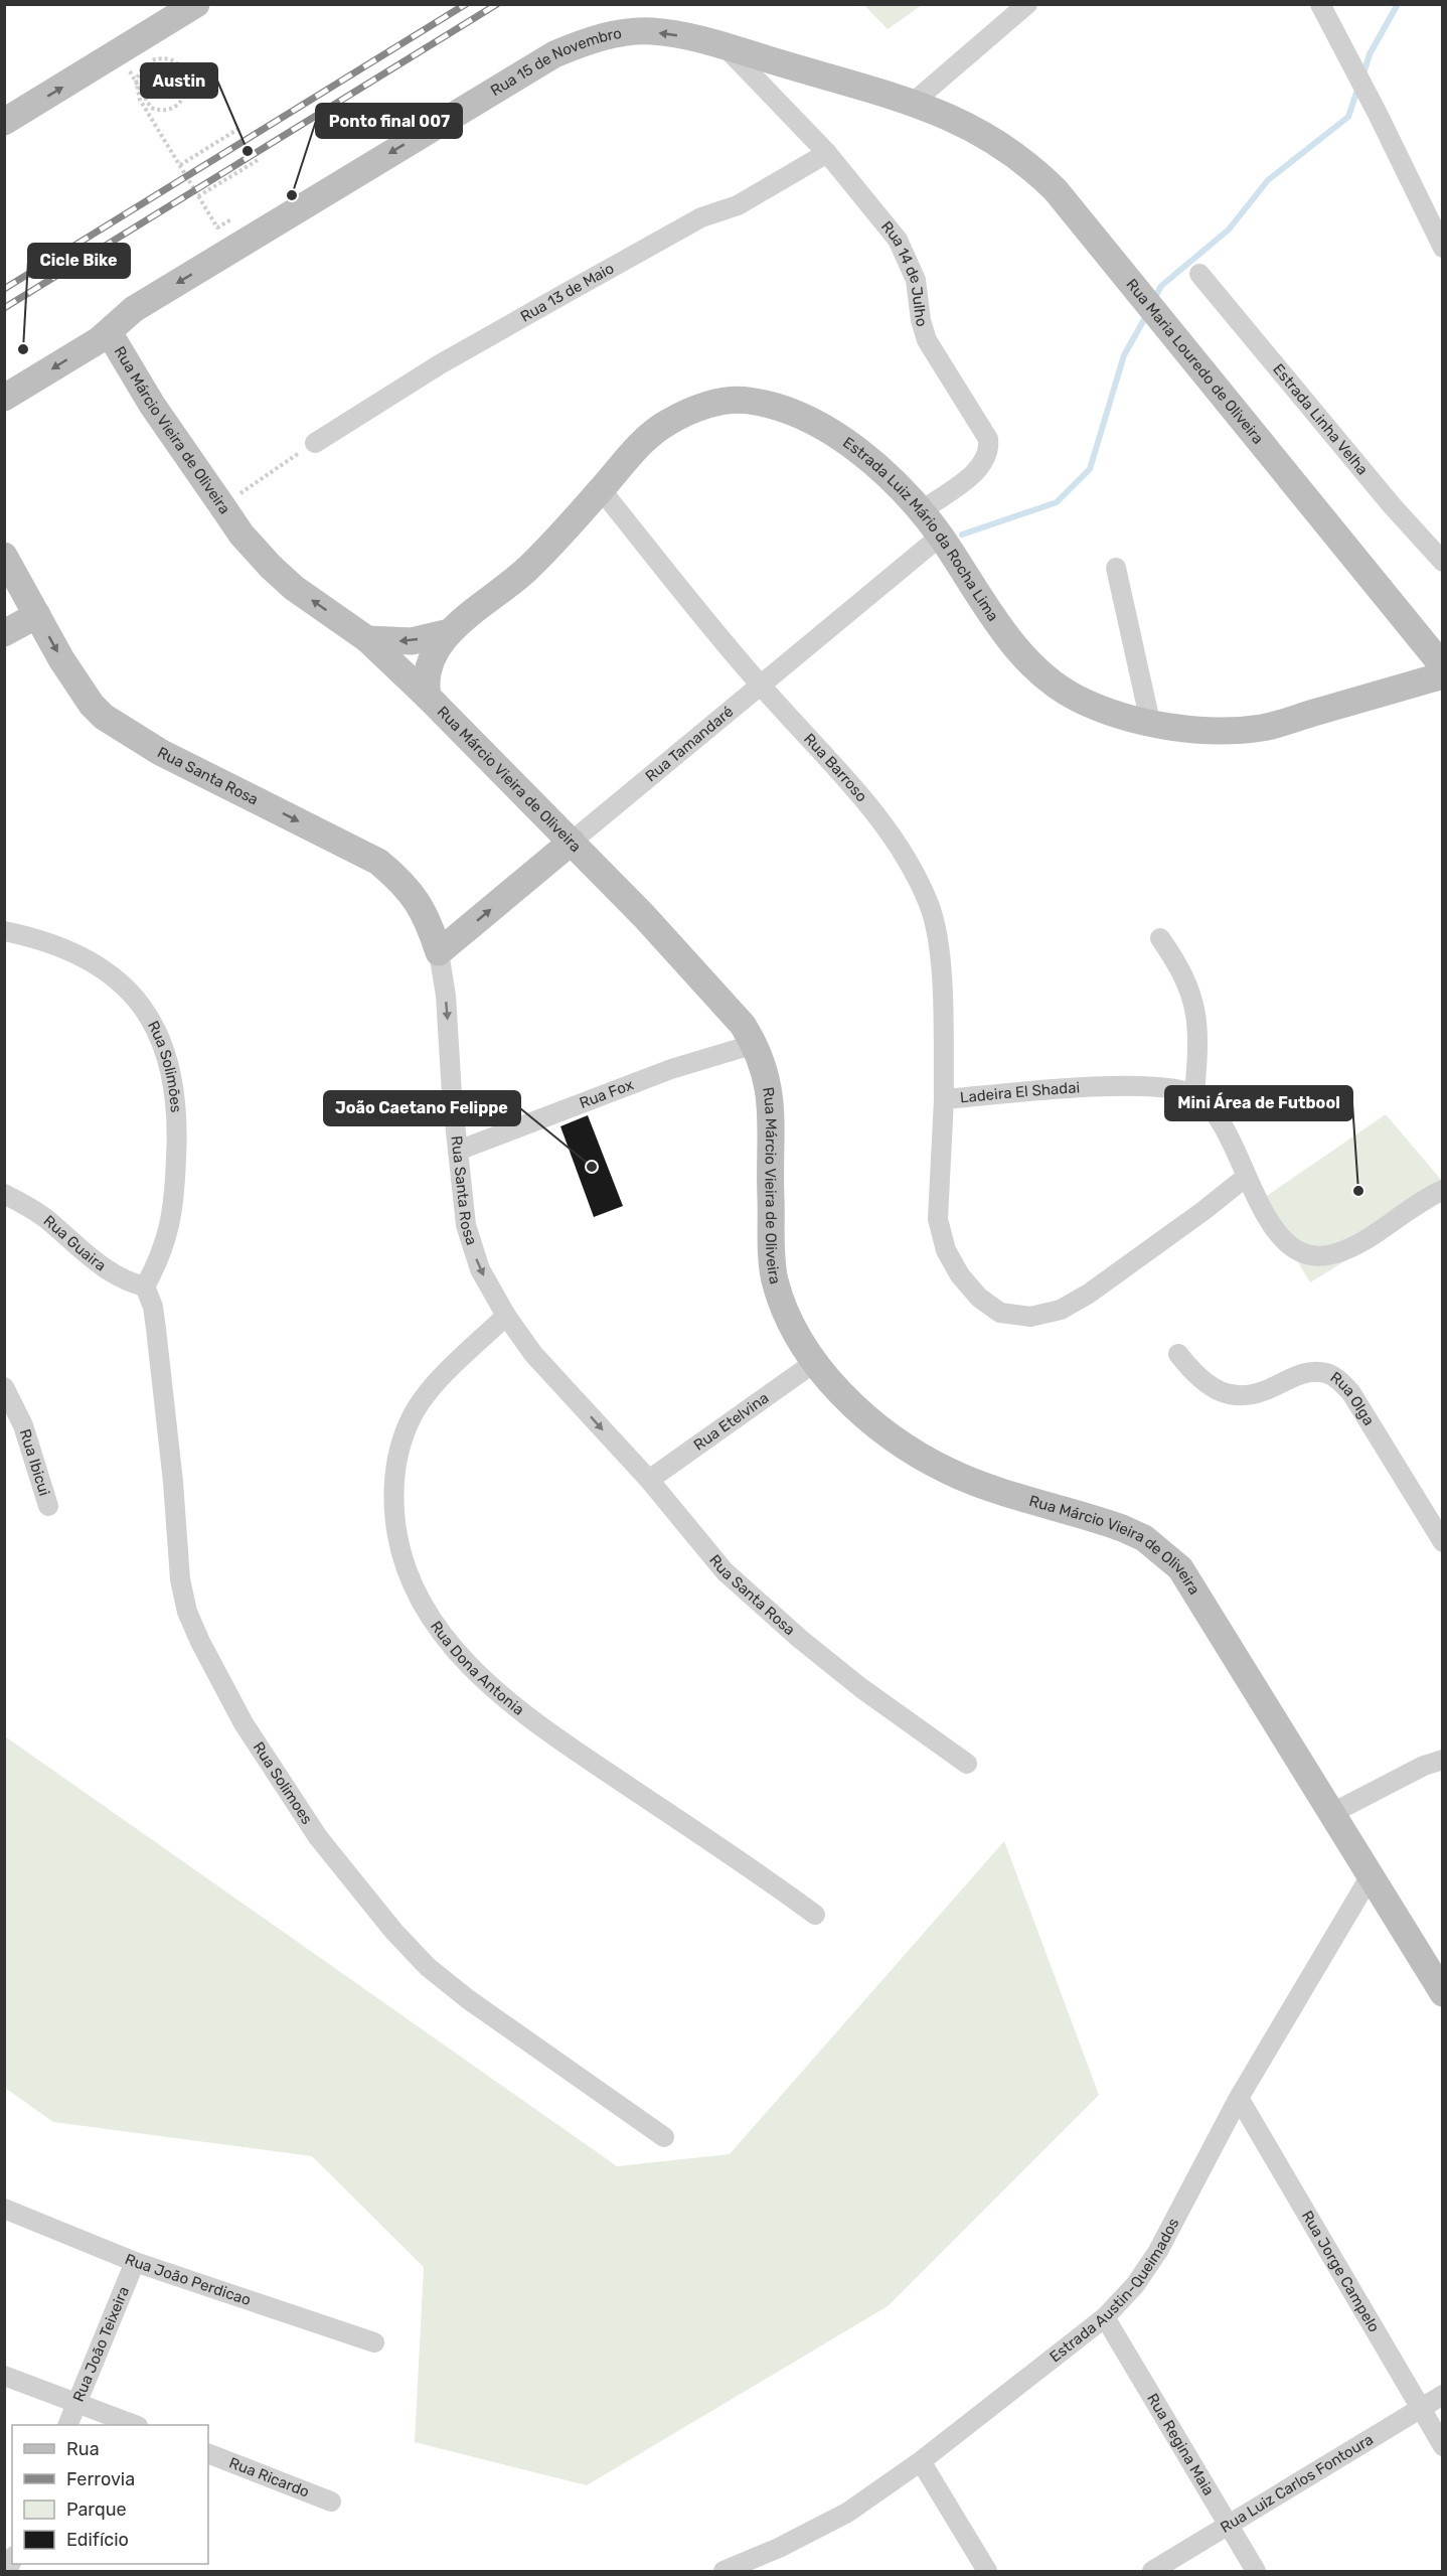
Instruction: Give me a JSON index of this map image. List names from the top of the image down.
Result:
{
  "streets": {
    "main road": [
      "Rua 15 de Novembro",
      "Rua Maria Louredo de Oliveira",
      "Rua Márcio Vieira de Oliveira",
      "Estrada Luiz Mário da Rocha Lima",
      "Rua Tamandaré",
      "Rua Santa Rosa"
    ],
    "street": [
      "Rua 14 de Julho",
      "Rua 13 de Maio",
      "Estrada Linha Velha",
      "Rua Barroso",
      "Rua Solimões",
      "Ladeira El Shadai",
      "Rua Fox",
      "Rua Guaira",
      "Rua Olga",
      "Rua Etelvina",
      "Rua Ibicui",
      "Rua Dona Antonia",
      "Rua Solimoes",
      "Rua Jorge Campelo",
      "Rua João Perdicao",
      "Estrada Austin-Queimados",
      "Rua João Teixeira",
      "Rua Regina Maia",
      "Rua Ricardo",
      "Rua Luiz Carlos Fontoura"
    ]
  },
  "crossings": [
    ["Rua 15 de Novembro", "Rua 14 de Julho"],
    ["Rua 15 de Novembro", "Rua Maria Louredo de Oliveira"],
    ["Rua 15 de Novembro", "Rua Márcio Vieira de Oliveira"],
    ["Rua 14 de Julho", "Rua 13 de Maio"],
    ["Rua 14 de Julho", "Estrada Luiz Mário da Rocha Lima"],
    ["Rua Márcio Vieira de Oliveira", "Estrada Luiz Mário da Rocha Lima"],
    ["Rua Márcio Vieira de Oliveira", "Rua Tamandaré"],
    ["Rua Márcio Vieira de Oliveira", "Rua Fox"],
    ["Rua Márcio Vieira de Oliveira", "Rua Etelvina"],
    ["Rua Márcio Vieira de Oliveira", "Estrada Austin-Queimados"],
    ["Estrada Luiz Mário da Rocha Lima", "Rua Tamandaré"],
    ["Estrada Luiz Mário da Rocha Lima", "Rua Barroso"],
    ["Rua Tamandaré", "Rua Barroso"],
    ["Rua Tamandaré", "Rua Santa Rosa"],
    ["Rua Barroso", "Ladeira El Shadai"],
    ["Rua Santa Rosa", "Rua Fox"],
    ["Rua Santa Rosa", "Rua Etelvina"],
    ["Rua Santa Rosa", "Rua Dona Antonia"],
    ["Rua Solimões", "Rua Guaira"],
    ["Rua Solimões", "Rua Solimoes"],
    ["Rua Guaira", "Rua Solimoes"],
    ["Rua Jorge Campelo", "Estrada Austin-Queimados"],
    ["Rua Jorge Campelo", "Rua Luiz Carlos Fontoura"],
    ["Rua João Perdicao", "Rua João Teixeira"],
    ["Estrada Austin-Queimados", "Rua Regina Maia"],
    ["Rua Regina Maia", "Rua Luiz Carlos Fontoura"]
  ],
  "one_way": ["Rua 15 de Novembro", "Rua Santa Rosa"],
  "places": [
    "Austin",
    "Ponto final 007",
    "Cicle Bike",
    "João Caetano Felippe",
    "Mini Área de Futbool"
  ],
  "legend": [
    "Rua",
    "Ferrovia",
    "Parque",
    "Edifício"
  ]
}
